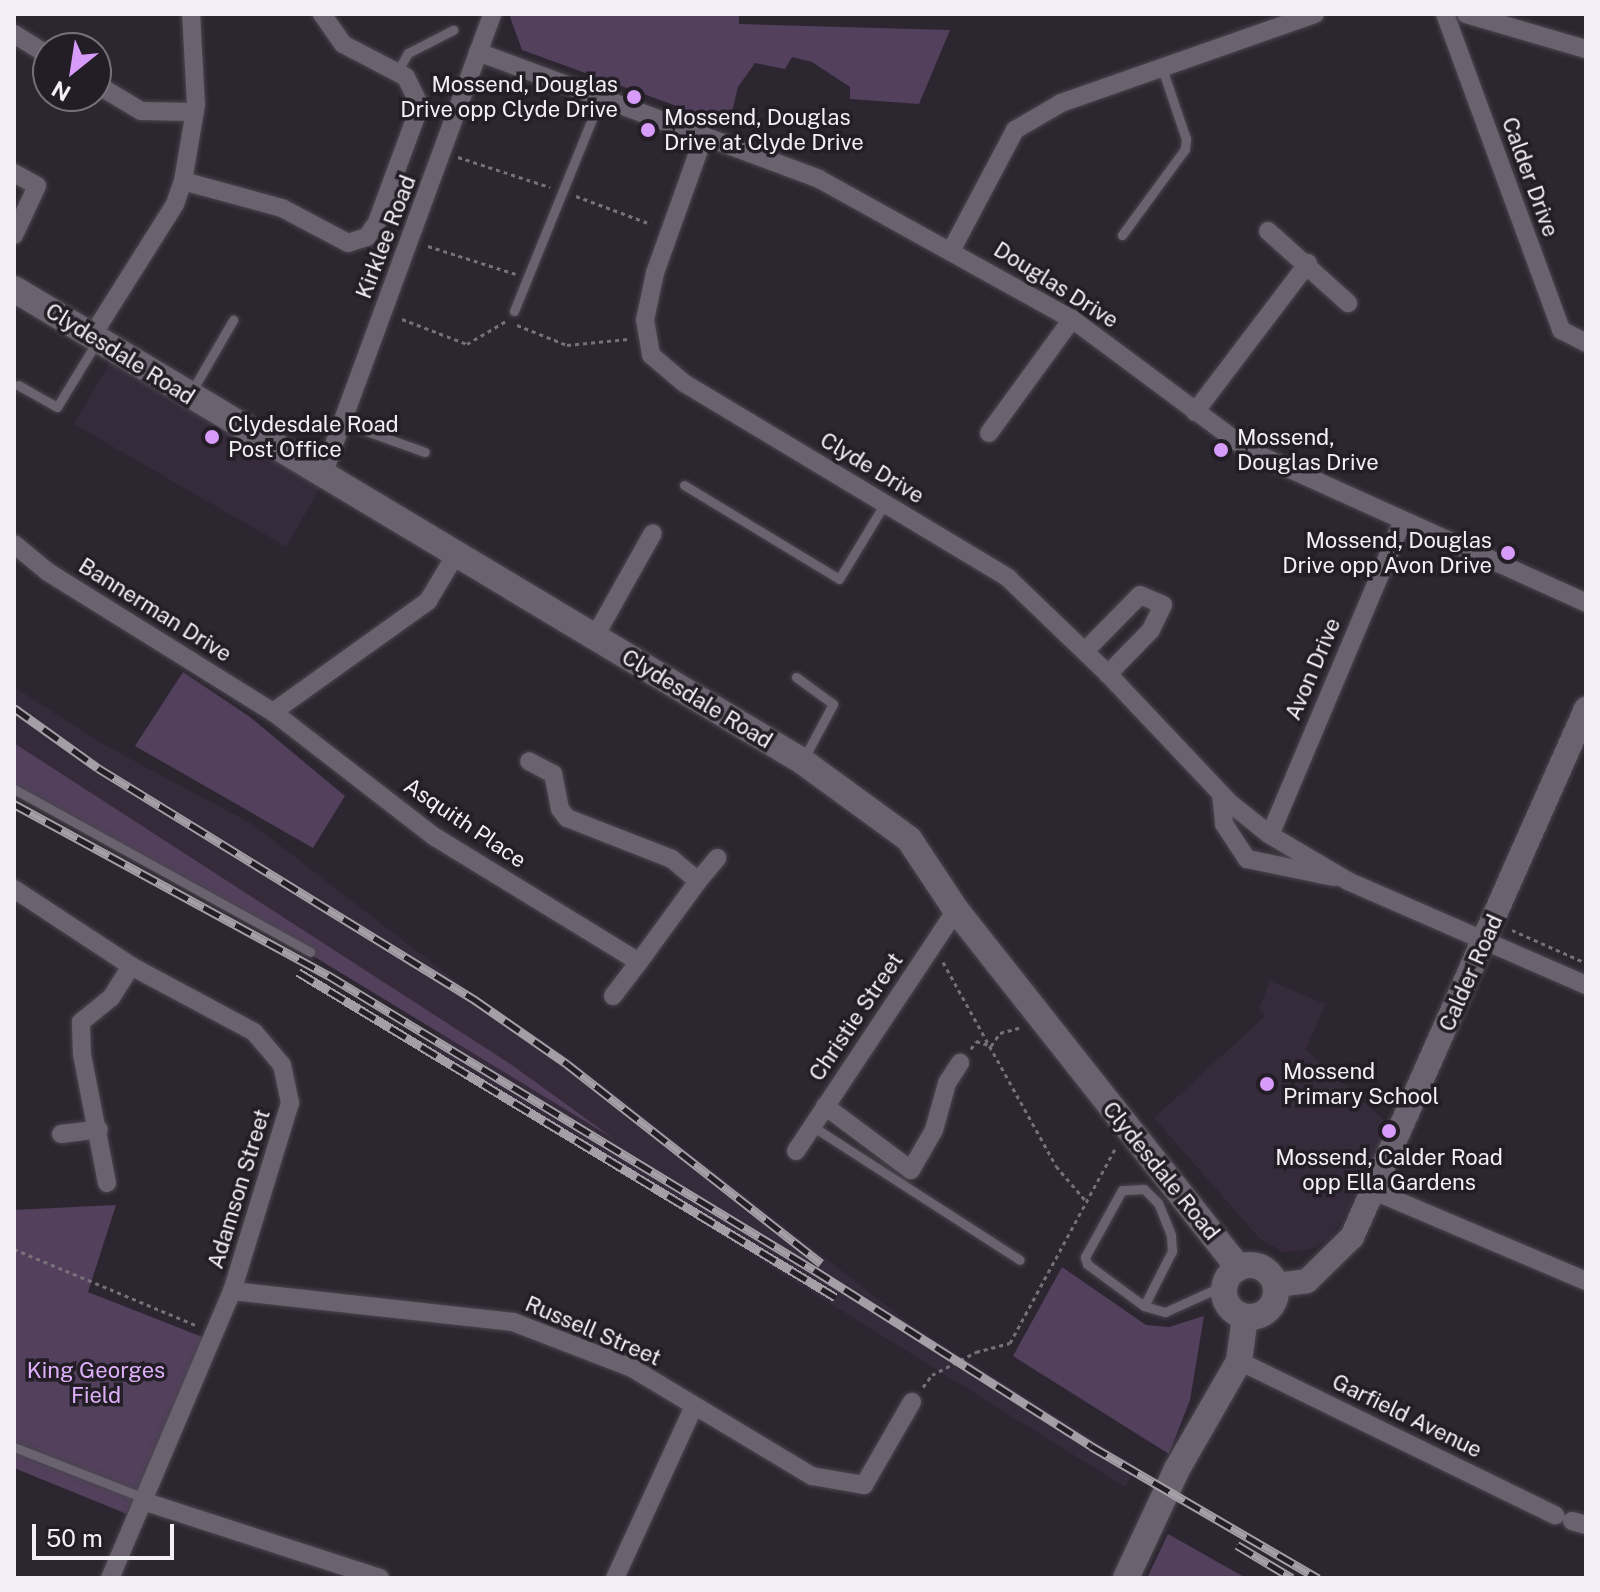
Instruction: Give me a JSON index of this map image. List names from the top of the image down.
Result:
{
  "streets": {
    "main road": ["Clydesdale Road"],
    "street": [
      "Calder Drive",
      "Kirklee Road",
      "Douglas Drive",
      "Clyde Drive",
      "Bannerman Drive",
      "Avon Drive",
      "Asquith Place",
      "Calder Road",
      "Christie Street",
      "Adamson Street",
      "Russell Street",
      "Garfield Avenue"
    ]
  },
  "crossings": [
    ["Kirklee Road", "Douglas Drive"],
    ["Kirklee Road", "Clydesdale Road"],
    ["Douglas Drive", "Avon Drive"],
    ["Clydesdale Road", "Calder Road"],
    ["Clydesdale Road", "Christie Street"],
    ["Clyde Drive", "Avon Drive"],
    ["Clyde Drive", "Calder Road"],
    ["Bannerman Drive", "Asquith Place"],
    ["Adamson Street", "Russell Street"]
  ],
  "parks": ["King Georges Field"],
  "places": [
    "Mossend, Douglas Drive opp Clyde Drive",
    "Mossend, Douglas Drive at Clyde Drive",
    "Clydesdale Road Post Office",
    "Mossend, Douglas Drive",
    "Mossend, Douglas Drive opp Avon Drive",
    "Mossend Primary School",
    "Mossend, Calder Road opp Ella Gardens"
  ],
  "scale_bar": "50 m",
  "north": "bottom left"
}
